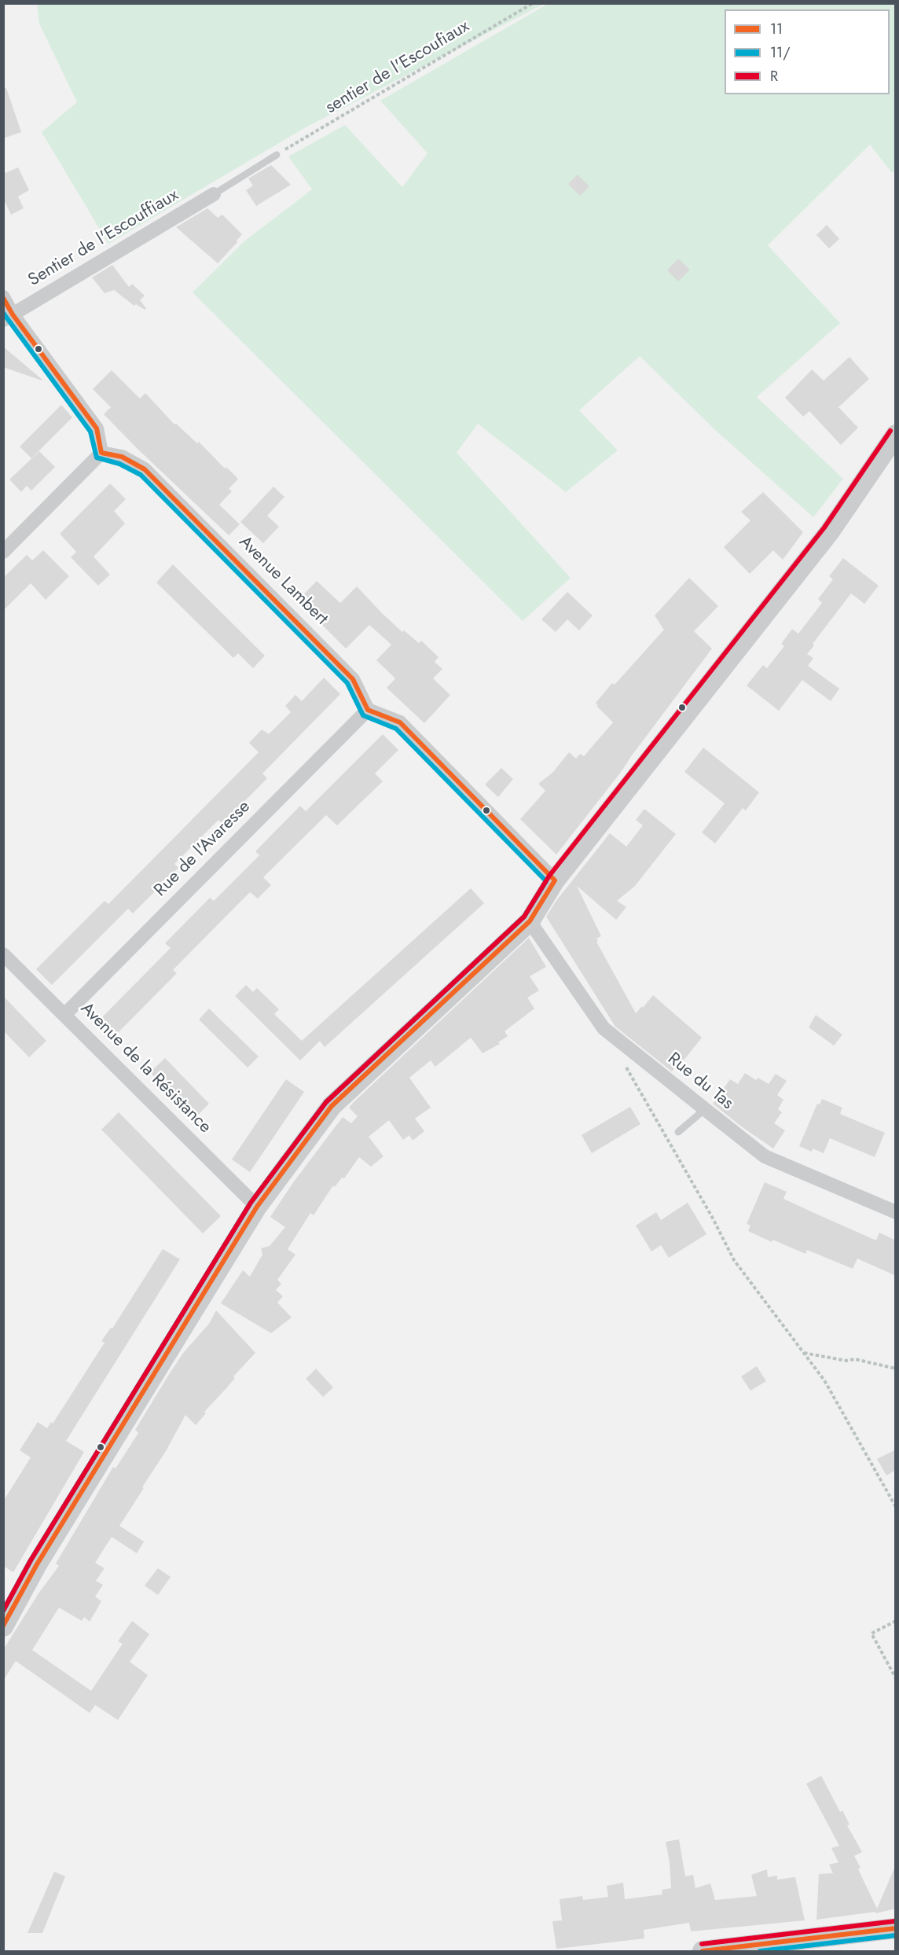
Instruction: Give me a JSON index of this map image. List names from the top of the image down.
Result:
{
  "streets": {
    "street": [
      "Sentier de l'Escouffiaux",
      "Avenue Lambert",
      "Rue de l'Avaresse",
      "Avenue de la Résistance",
      "Rue du Tas"
    ],
    "path": ["sentier de l'Escoufiaux"]
  },
  "crossings": [
    ["Avenue Lambert", "Rue de l'Avaresse"],
    ["Rue de l'Avaresse", "Avenue de la Résistance"]
  ],
  "lines": ["transit line 11", "transit line 11/", "transit line R"],
  "legend": ["11", "11/", "R"]
}
